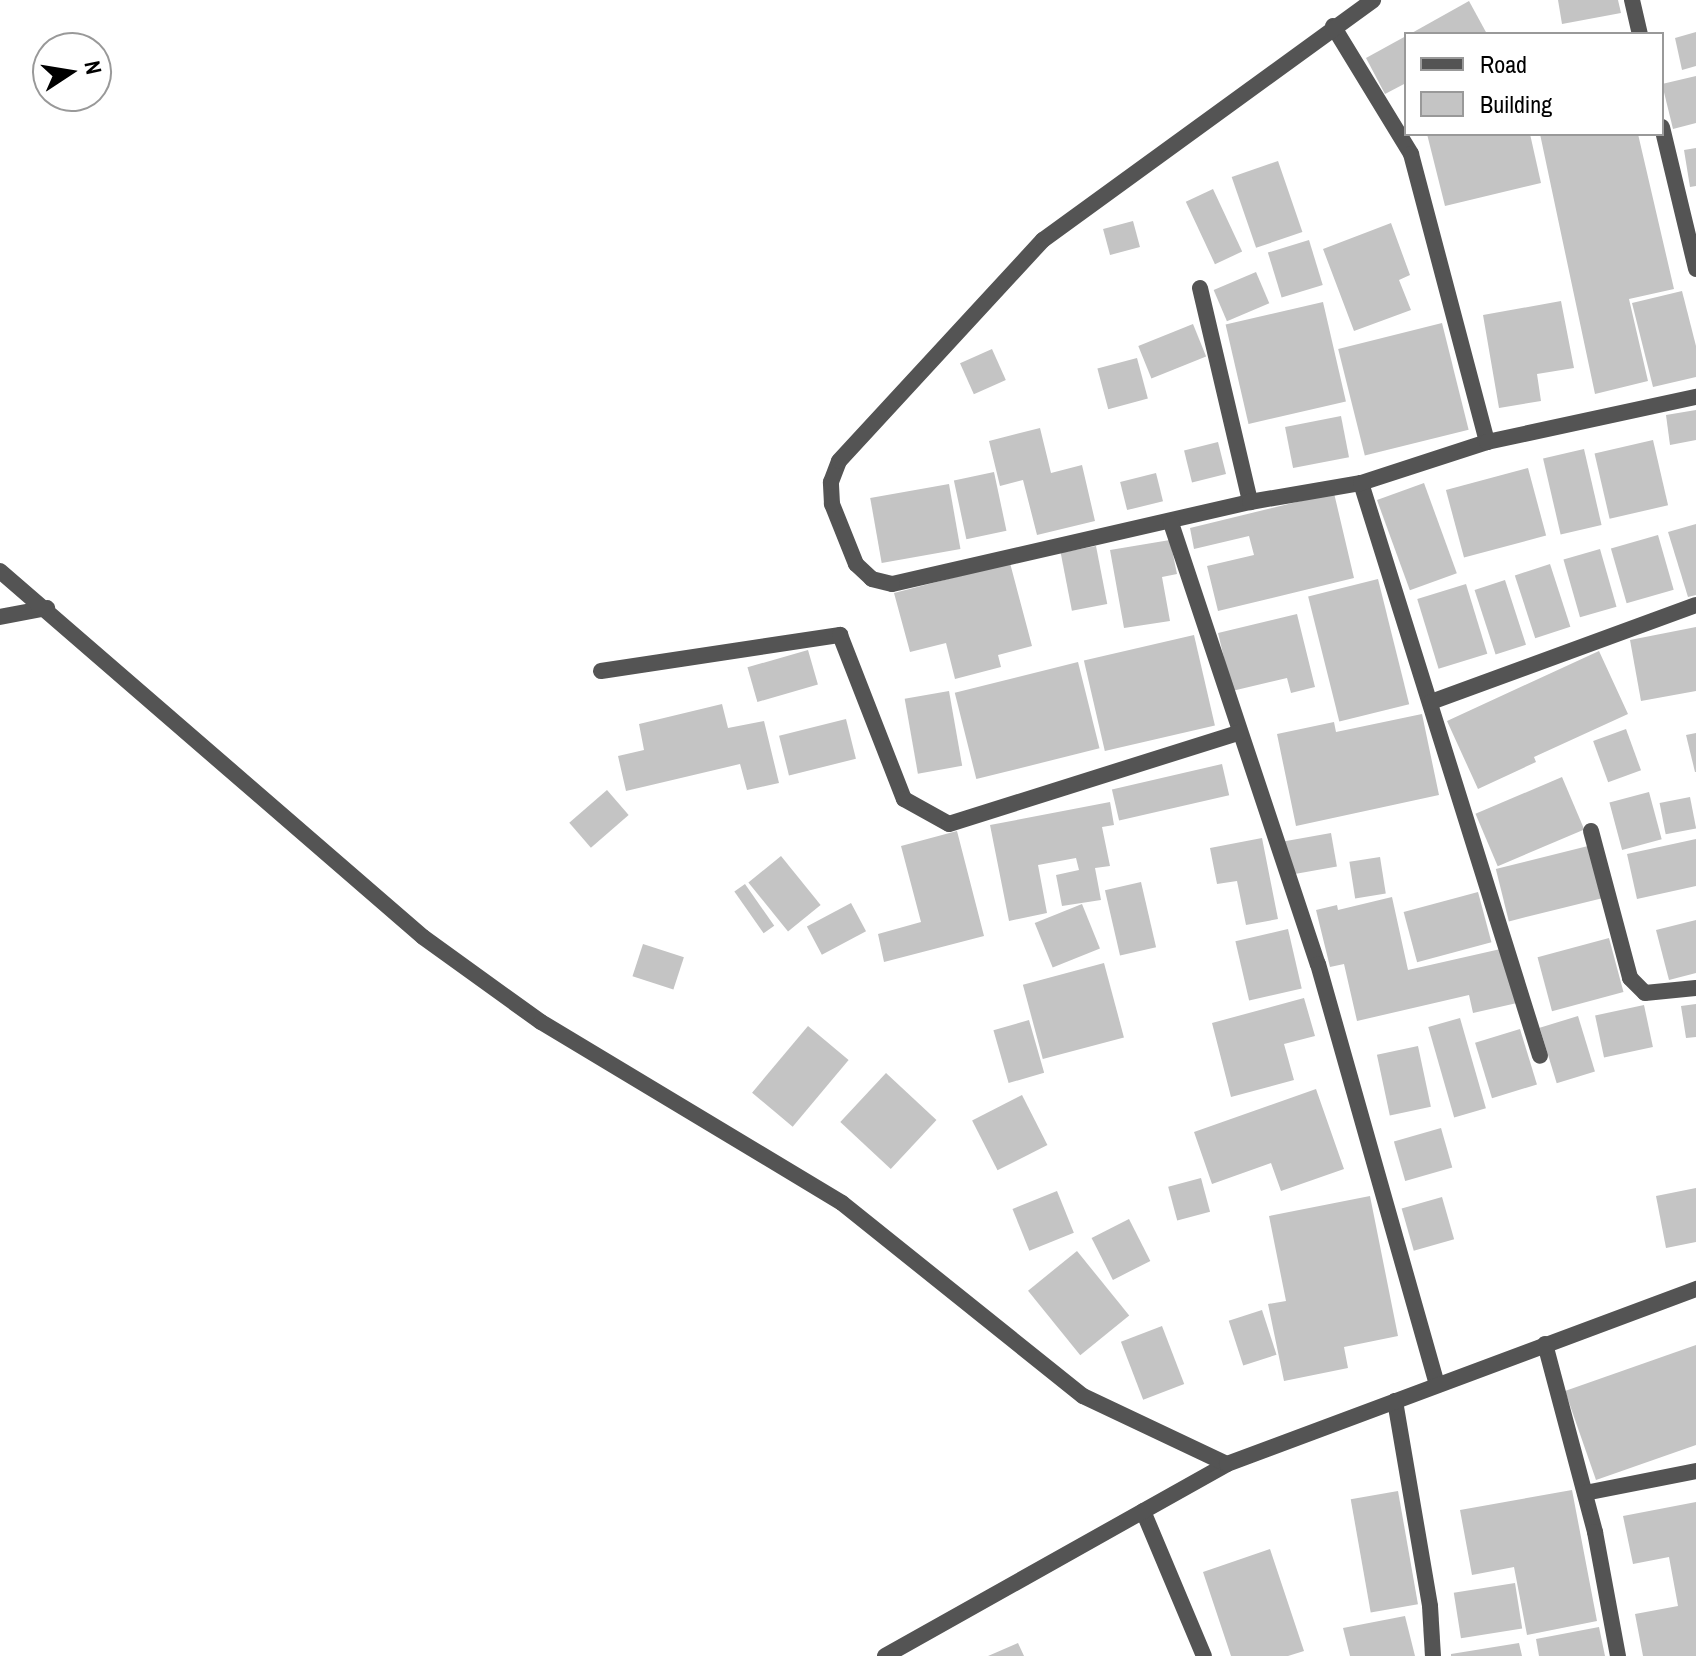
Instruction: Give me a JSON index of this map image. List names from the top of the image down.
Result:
{
  "legend": ["Road", "Building"],
  "north": "right"
}
